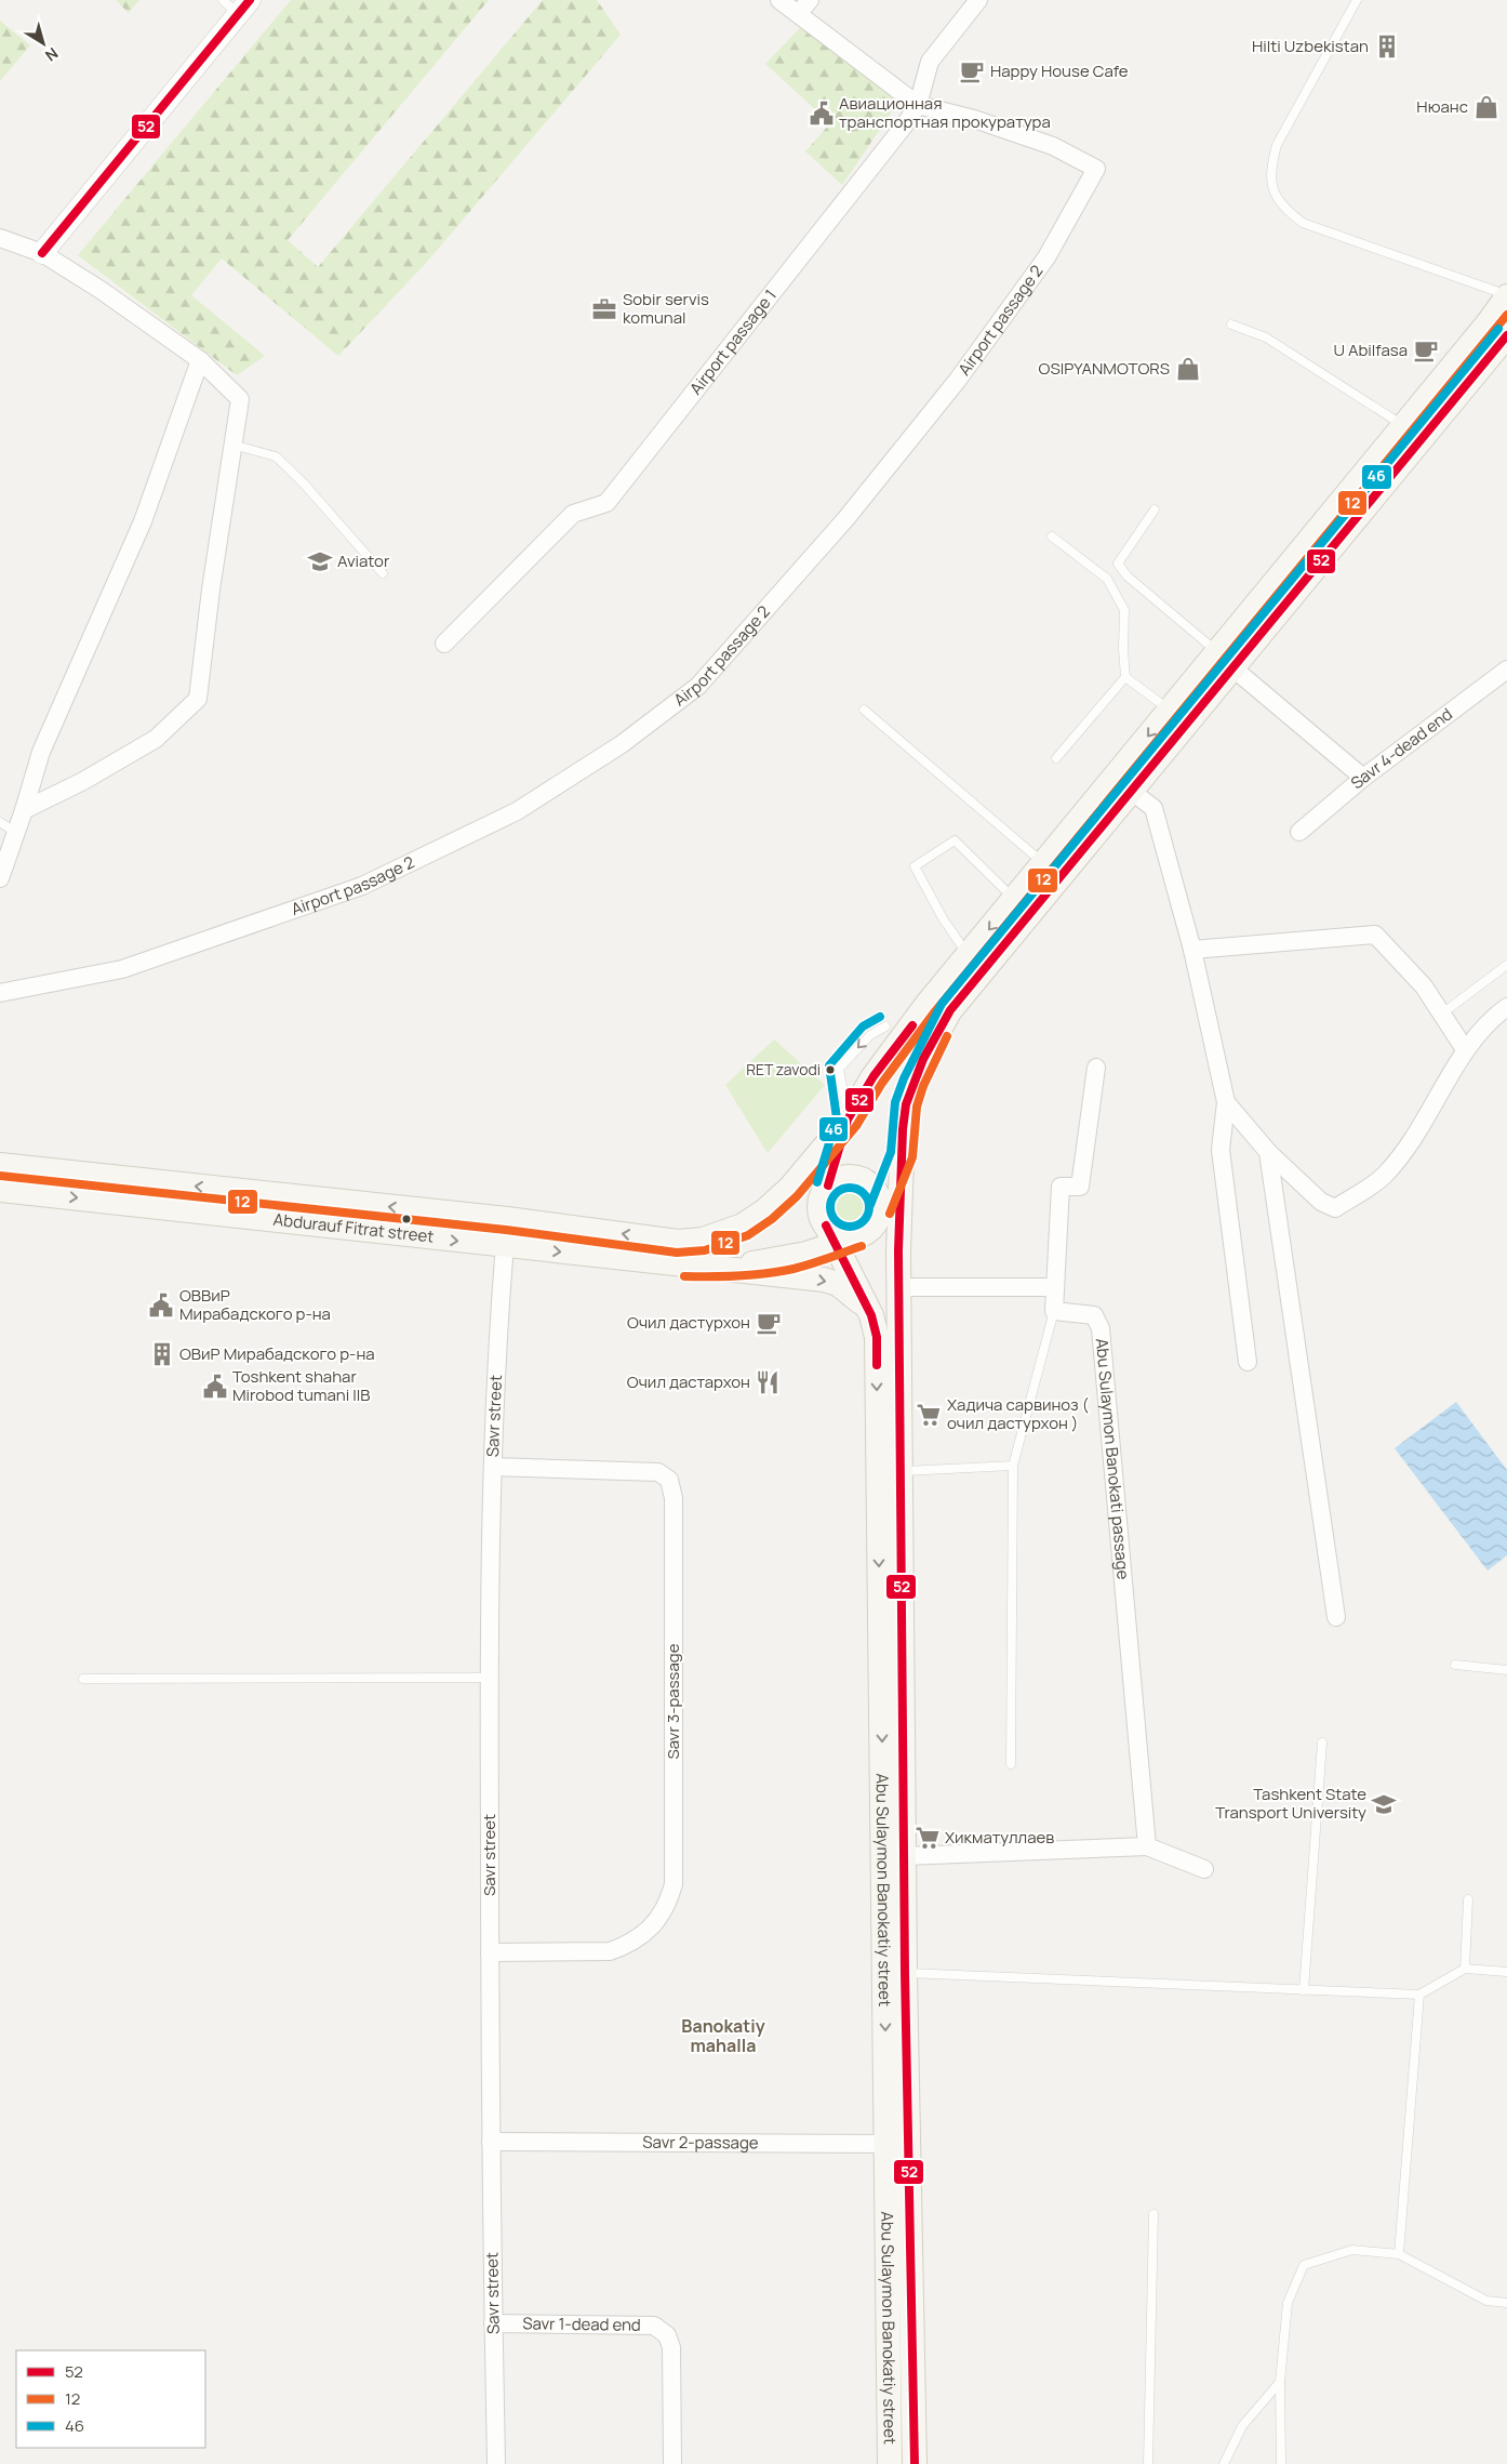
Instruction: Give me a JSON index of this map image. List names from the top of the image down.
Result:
{
  "streets": {
    "main road": ["Abdurauf Fitrat street", "Abu Sulaymon Banokatiy street"],
    "street": [
      "Аirport passage 2",
      "Аirport passage 1",
      "Savr 4-dead end",
      "Savr street",
      "Abu Sulaymon Banokati passage",
      "Savr 3-passage",
      "Savr 2-passage",
      "Savr 1-dead end"
    ]
  },
  "crossings": [
    ["Аirport passage 2", "Аirport passage 1"],
    ["Abdurauf Fitrat street", "Savr street"],
    ["Abdurauf Fitrat street", "Abu Sulaymon Banokatiy street"],
    ["Savr street", "Savr 3-passage"],
    ["Savr street", "Savr 2-passage"],
    ["Savr street", "Savr 1-dead end"],
    ["Abu Sulaymon Banokatiy street", "Savr 2-passage"]
  ],
  "districts": ["Banokatiy mahalla"],
  "places": {
    "building": ["Hilti Uzbekistan", "ОВиР Мирабадского р-на"],
    "cafe": ["Happy House Cafe", "U Abilfasa", "Очил дастурхон"],
    "shop": ["Нюанс", "OSIPYANMOTORS"],
    "public building": ["Авиационная транспортная прокуратура", "ОВВиР Мирабадского р-на", "Toshkent shahar Mirobod tumani IIB"],
    "office": ["Sobir servis komunal"],
    "school or university": ["Aviator", "Tashkent State Transport University"],
    "other": ["RET zavodi"],
    "restaurant": ["Очил дастархон"],
    "supermarket": ["Хадича сарвиноз ( очил дастурхон )", "Хикматуллаев"]
  },
  "lines": ["transit line 52", "transit line 12", "transit line 46"],
  "legend": ["52", "12", "46"],
  "north": "bottom right"
}
